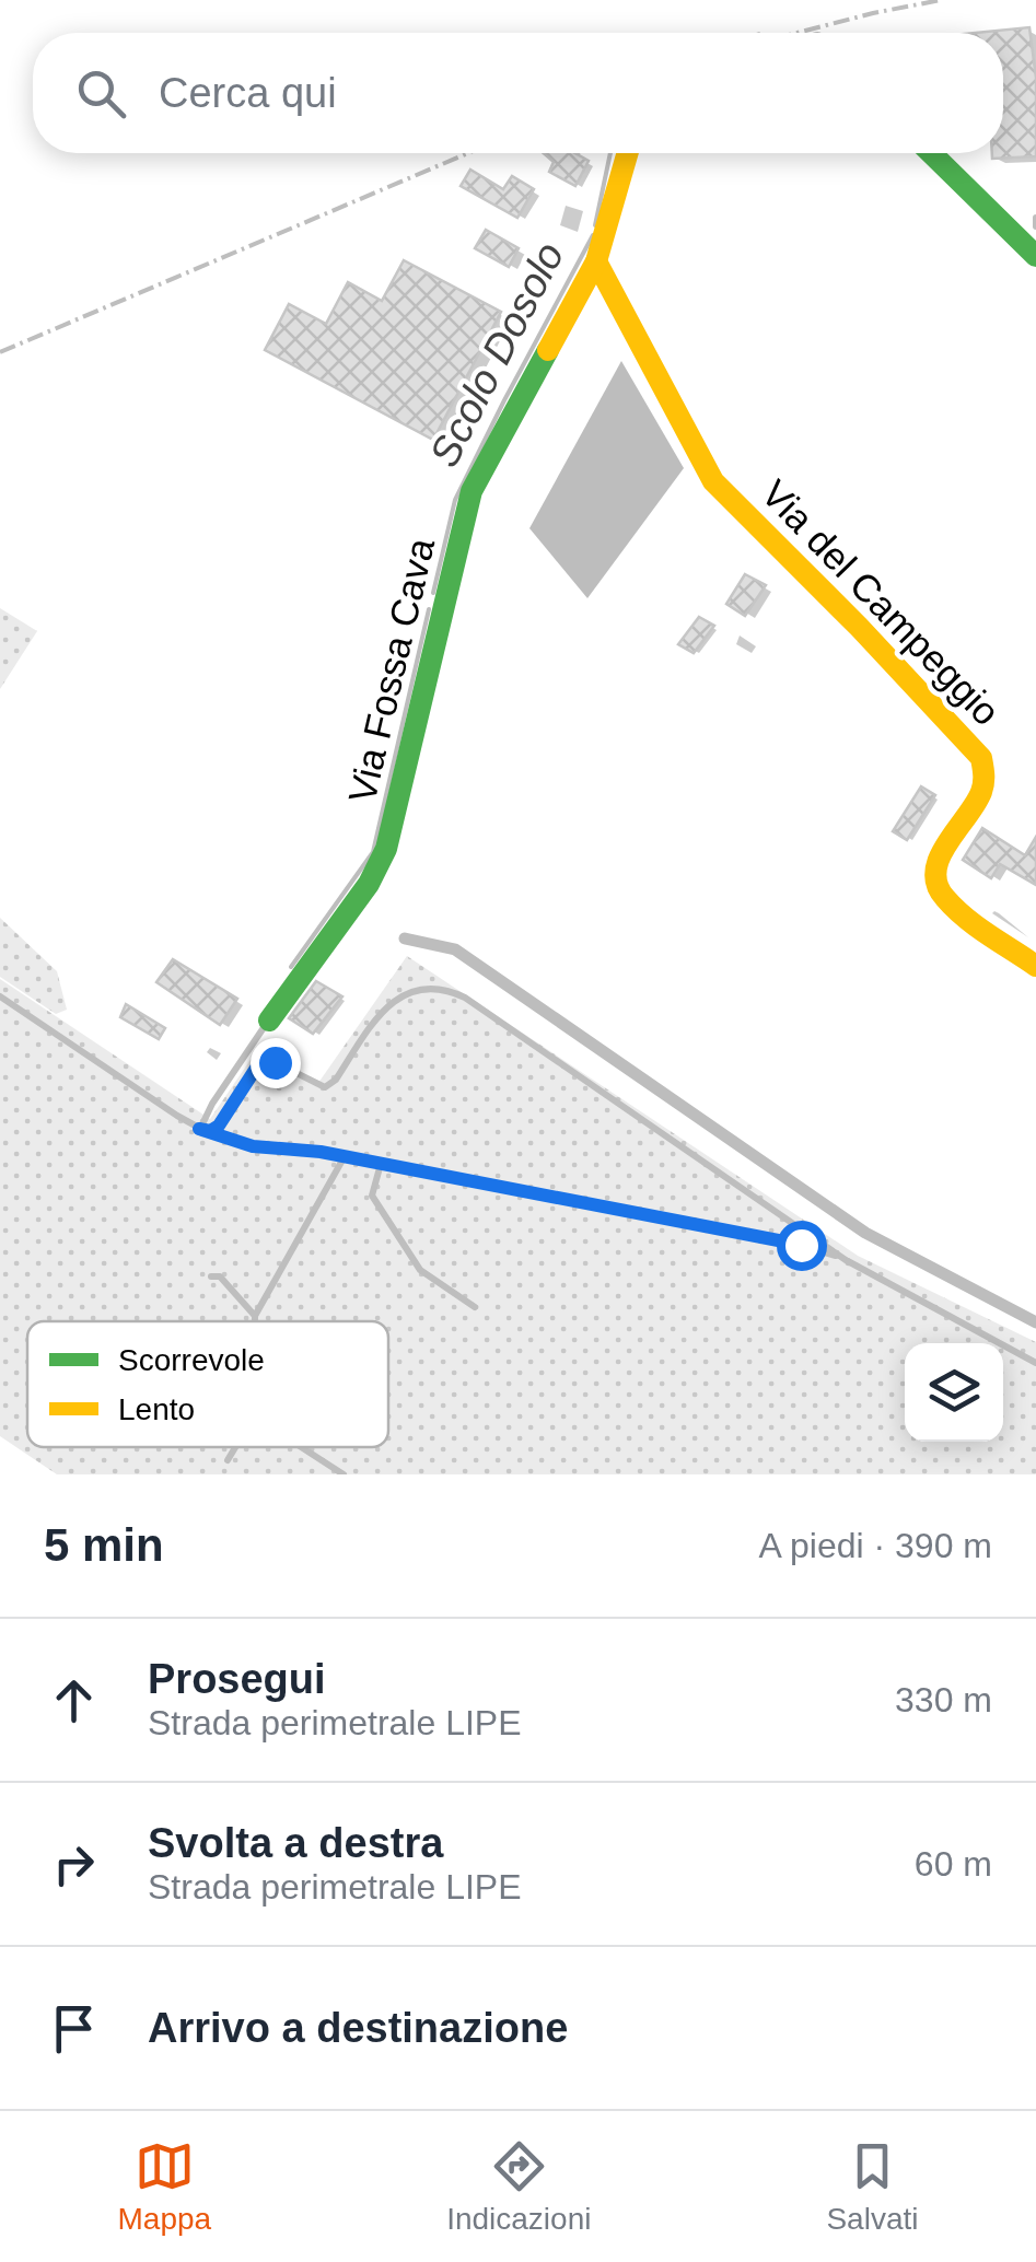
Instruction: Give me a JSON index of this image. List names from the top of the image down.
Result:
{
  "streets": {
    "street": ["Via del Campeggio", "Via Fossa Cava"]
  },
  "crossings": [
    ["Via del Campeggio", "Via Fossa Cava"]
  ],
  "water": ["Scolo Dosolo"],
  "legend": ["Scorrevole", "Lento"],
  "page": {
    "search": "Cerca qui",
    "heading": ["5 min", "A piedi · 390 m"],
    "list": [
      ["Prosegui", "Strada perimetrale LIPE", "330 m"],
      ["Svolta a destra", "Strada perimetrale LIPE", "60 m"],
      "Arrivo a destinazione"
    ],
    "nav": ["Mappa", "Indicazioni", "Salvati"]
  }
}
